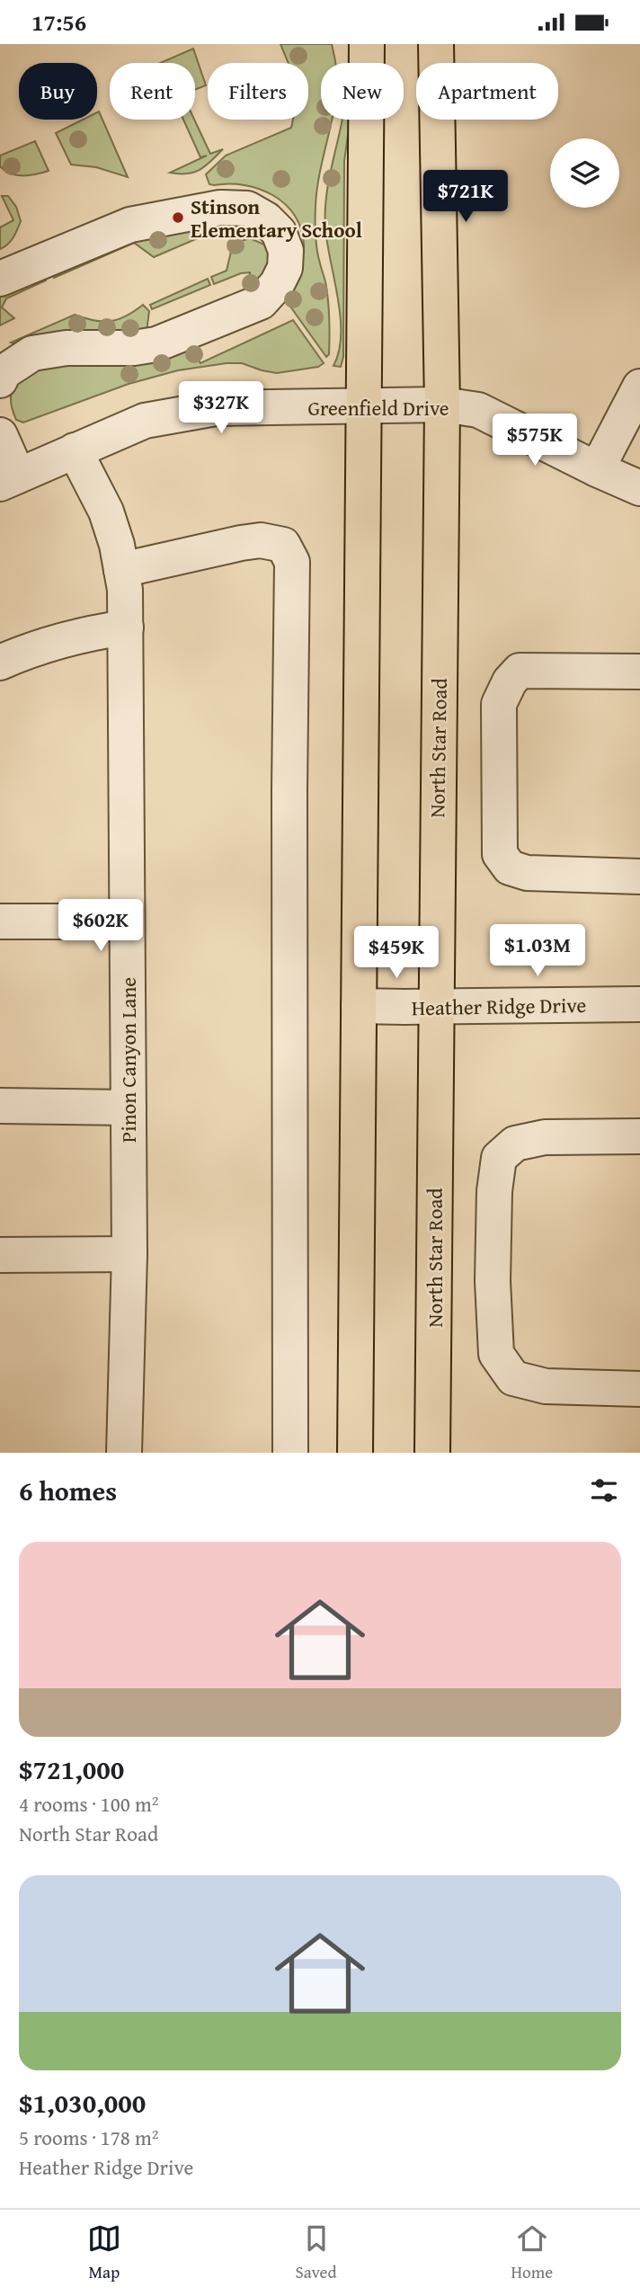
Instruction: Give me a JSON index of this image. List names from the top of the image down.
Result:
{
  "streets": {
    "main road": ["North Star Road"],
    "street": ["Greenfield Drive", "Heather Ridge Drive", "Pinon Canyon Lane"]
  },
  "crossings": [
    ["Greenfield Drive", "North Star Road"],
    ["Greenfield Drive", "Pinon Canyon Lane"],
    ["North Star Road", "Heather Ridge Drive"]
  ],
  "places": ["Stinson Elementary School"],
  "page": {
    "status": "17:56",
    "chip": [
      "Buy",
      "Rent",
      "Filters",
      "New",
      "Apartment"
    ],
    "price": [
      "$721K",
      "$327K",
      "$575K",
      "$602K",
      "$1.03M",
      "$459K"
    ],
    "heading": "6 homes",
    "list": [
      {
        "name": "$721,000",
        "note": "4 rooms · 100 m² · North Star Road"
      },
      {
        "name": "$1,030,000",
        "note": "5 rooms · 178 m² · Heather Ridge Drive"
      }
    ],
    "tabs": ["Map", "Saved", "Home"]
  }
}
